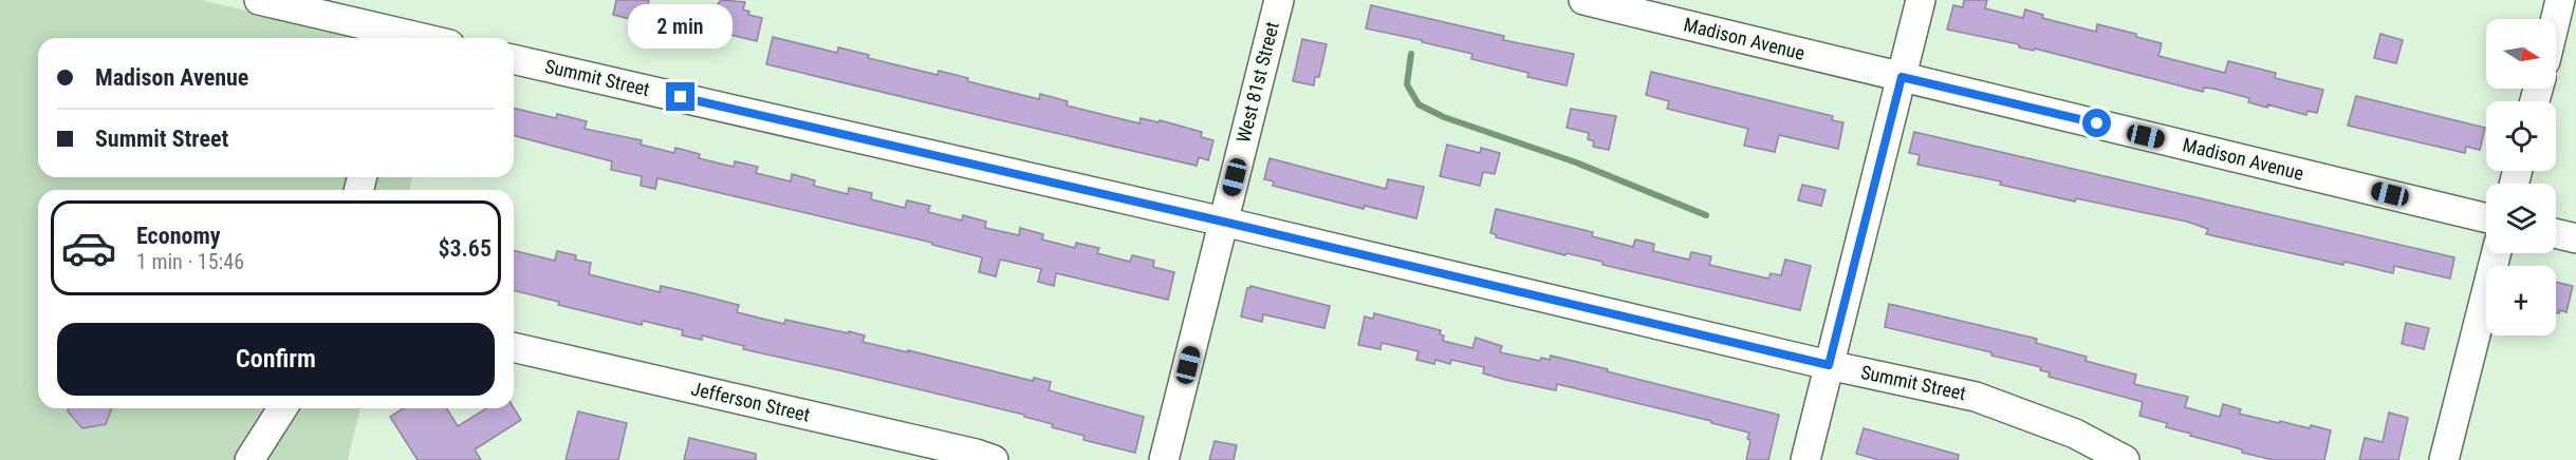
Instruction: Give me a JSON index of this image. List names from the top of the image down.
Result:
{
  "streets": {
    "street": [
      "Madison Avenue",
      "Summit Street",
      "West 81st Street",
      "Jefferson Street"
    ]
  },
  "crossings": [
    ["Summit Street", "West 81st Street"]
  ],
  "north": "right",
  "page": {
    "bubble": "2 min",
    "map_buttons": "+",
    "banner": ["Madison Avenue", "Summit Street"],
    "list": [
      {
        "name": "Economy",
        "note": "1 min · 15:46",
        "value": "$3.65"
      }
    ],
    "buttons": "Confirm"
  }
}
